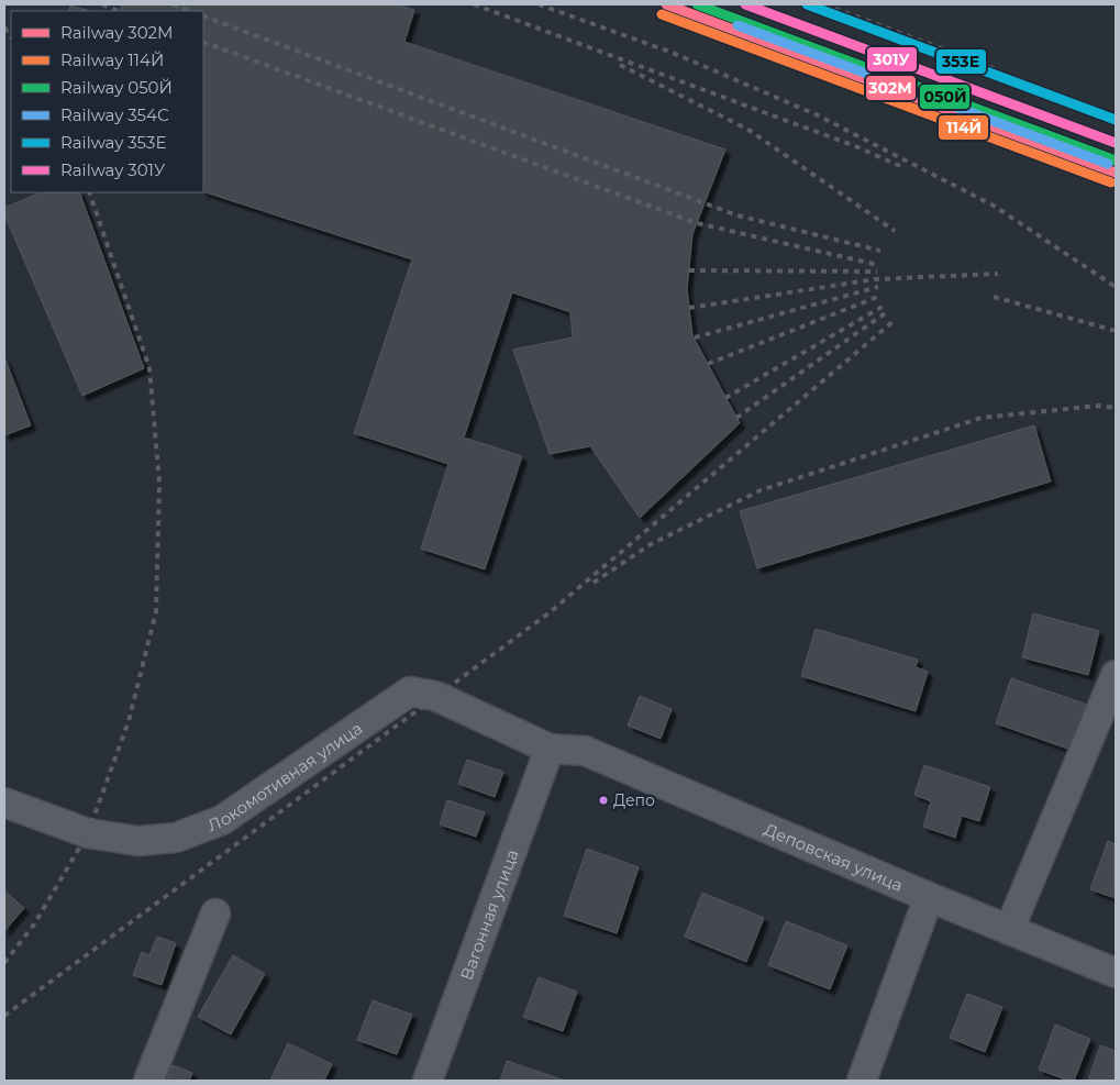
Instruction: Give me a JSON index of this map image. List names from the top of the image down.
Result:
{
  "streets": {
    "street": ["Локомотивная улица", "Деповская улица", "Вагонная улица"]
  },
  "crossings": [
    ["Локомотивная улица", "Деповская улица"],
    ["Локомотивная улица", "Вагонная улица"],
    ["Деповская улица", "Вагонная улица"]
  ],
  "places": ["Депо"],
  "lines": [
    "rail line 302М",
    "rail line 050Й",
    "rail line 353Е",
    "rail line 301У",
    "rail line 114Й",
    "rail line 354С"
  ],
  "legend": [
    "Railway 302М",
    "Railway 114Й",
    "Railway 050Й",
    "Railway 354С",
    "Railway 353Е",
    "Railway 301У"
  ]
}
